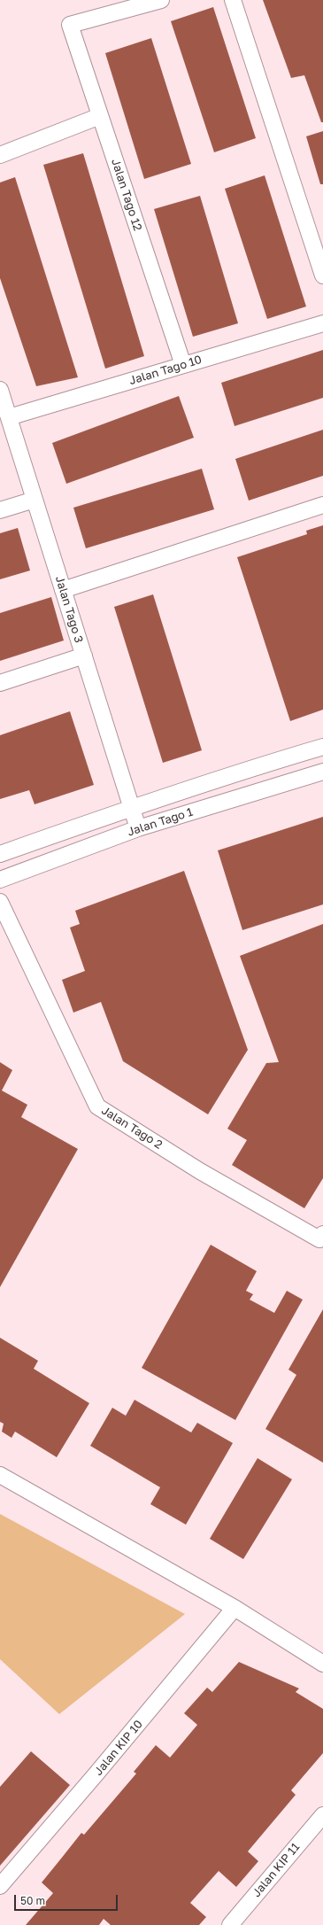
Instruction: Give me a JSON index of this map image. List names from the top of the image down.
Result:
{
  "streets": {
    "street": [
      "Jalan Tago 12",
      "Jalan Tago 10",
      "Jalan Tago 3",
      "Jalan Tago 1",
      "Jalan Tago 2",
      "Jalan KIP 10",
      "Jalan KIP 11"
    ]
  },
  "crossings": [
    ["Jalan Tago 12", "Jalan Tago 10"],
    ["Jalan Tago 10", "Jalan Tago 3"],
    ["Jalan Tago 3", "Jalan Tago 1"]
  ],
  "scale_bar": "50 m"
}
